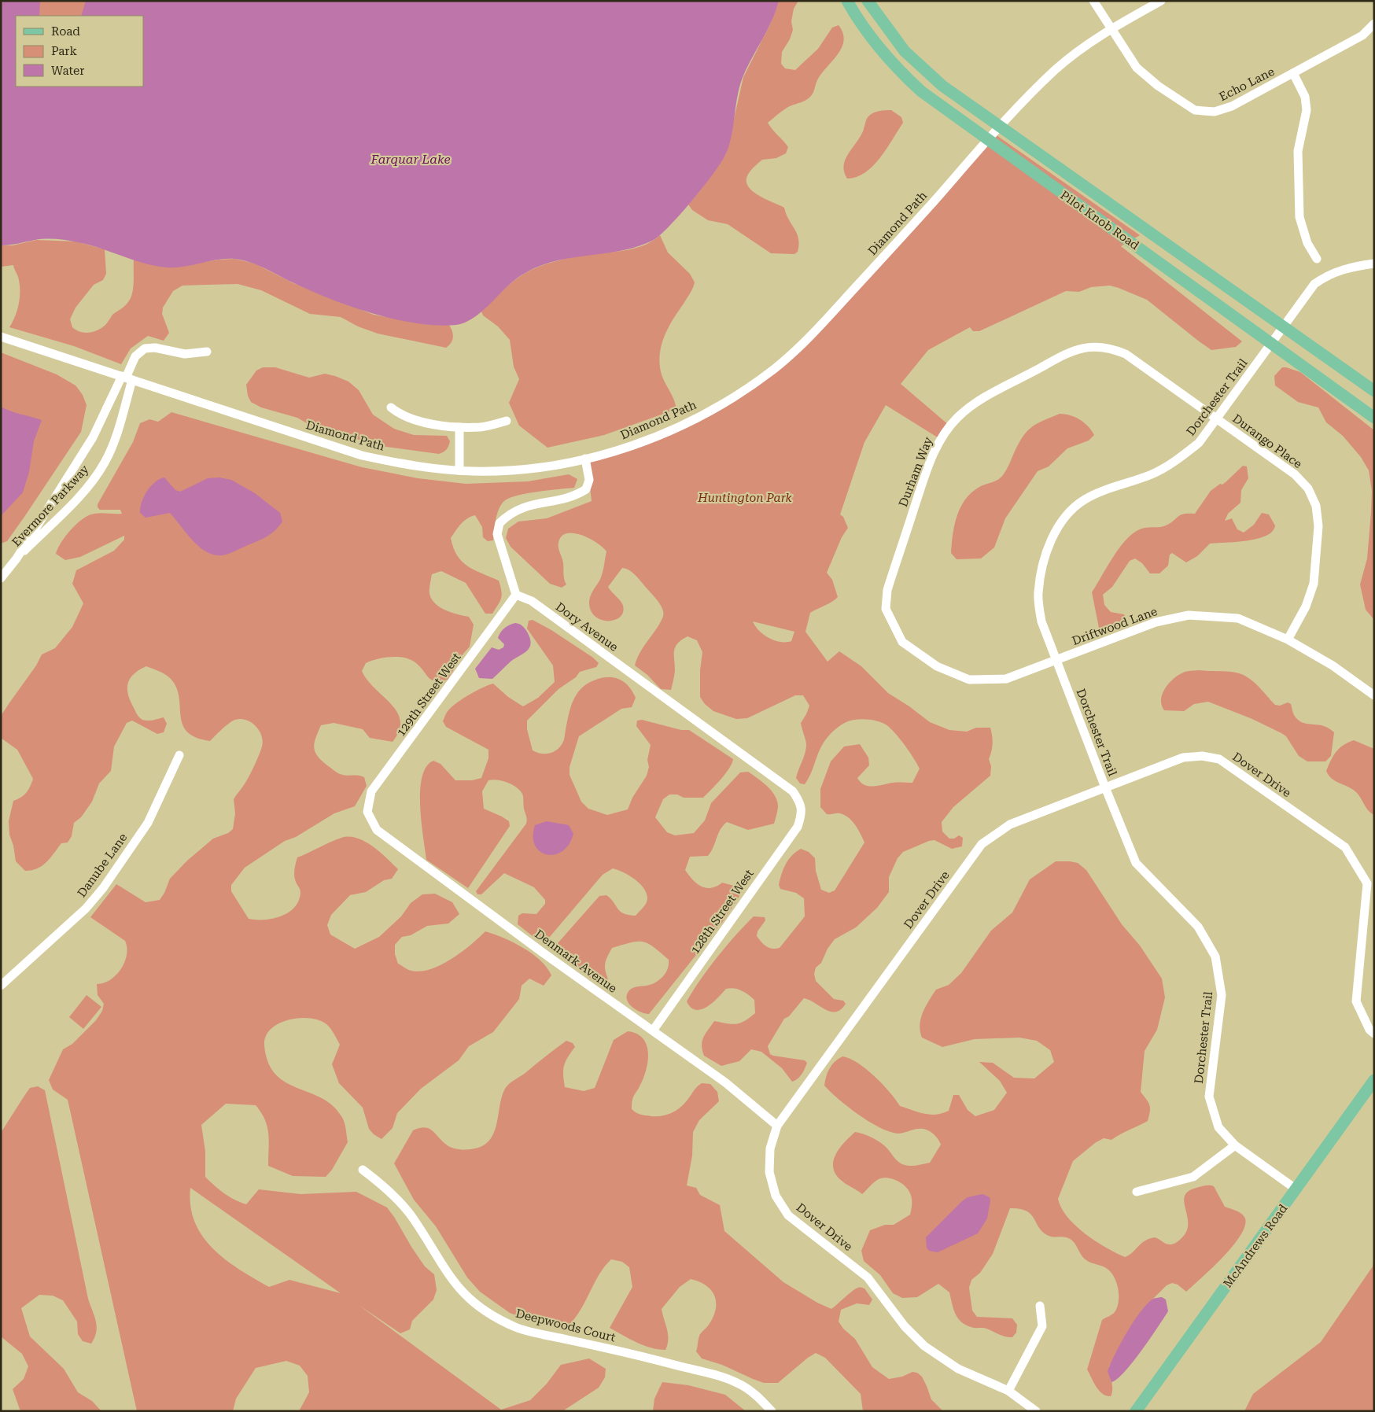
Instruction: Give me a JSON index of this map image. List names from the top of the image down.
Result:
{
  "streets": {
    "main road": ["Pilot Knob Road", "McAndrews Road"],
    "street": [
      "Echo Lane",
      "Diamond Path",
      "Dorchester Trail",
      "Durango Place",
      "Durham Way",
      "Evermore Parkway",
      "Driftwood Lane",
      "Dory Avenue",
      "129th Street West",
      "Dover Drive",
      "Danube Lane",
      "128th Street West",
      "Denmark Avenue",
      "Deepwoods Court"
    ]
  },
  "crossings": [
    ["Echo Lane", "Diamond Path"],
    ["Pilot Knob Road", "Diamond Path"],
    ["Pilot Knob Road", "Dorchester Trail"],
    ["Diamond Path", "Evermore Parkway"],
    ["Dorchester Trail", "Durango Place"],
    ["Dorchester Trail", "Durham Way"],
    ["Dorchester Trail", "Driftwood Lane"],
    ["Dorchester Trail", "Dover Drive"],
    ["Dorchester Trail", "McAndrews Road"],
    ["Durango Place", "Durham Way"],
    ["Durango Place", "Driftwood Lane"],
    ["Durham Way", "Driftwood Lane"],
    ["Dory Avenue", "129th Street West"],
    ["Dory Avenue", "128th Street West"],
    ["129th Street West", "Denmark Avenue"],
    ["Dover Drive", "Denmark Avenue"],
    ["128th Street West", "Denmark Avenue"]
  ],
  "water": ["Farquar Lake"],
  "parks": ["Huntington Park"],
  "legend": ["Road", "Park", "Water"]
}
